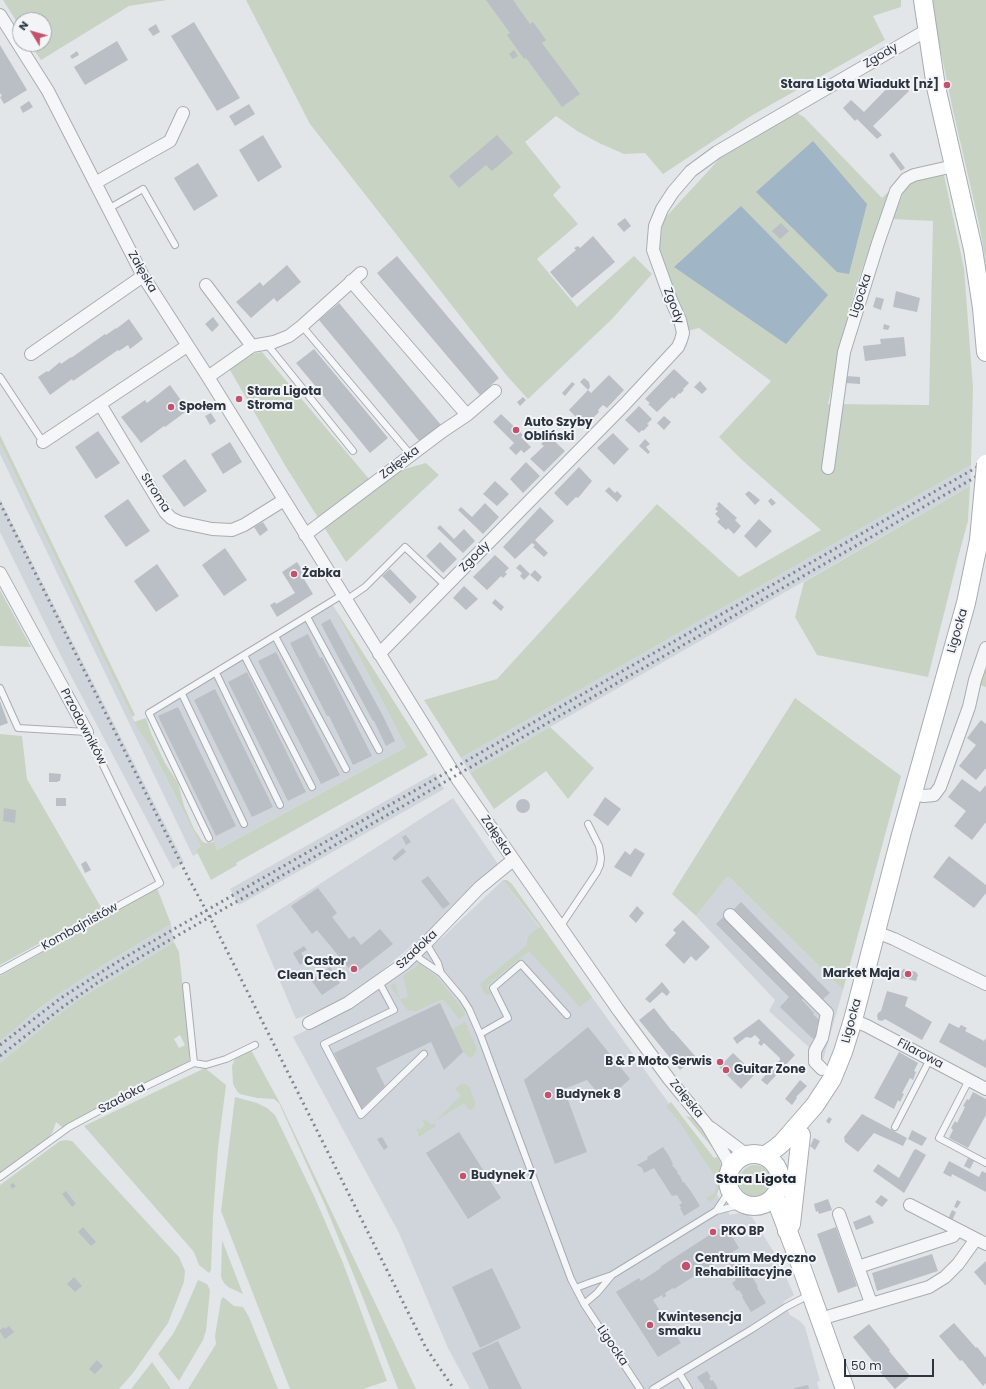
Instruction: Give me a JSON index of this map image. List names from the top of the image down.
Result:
{
  "streets": {
    "street": [
      "Zgody",
      "Załęska",
      "Ligocka",
      "Stroma",
      "Przodowników",
      "Szadoka",
      "Filarowa"
    ],
    "lane": ["Kombajnistów"]
  },
  "crossings": [
    ["Zgody", "Załęska"],
    ["Załęska", "Ligocka"],
    ["Załęska", "Stroma"],
    ["Załęska", "Szadoka"],
    ["Ligocka", "Filarowa"],
    ["Przodowników", "Kombajnistów"]
  ],
  "districts": ["Stara Ligota"],
  "places": [
    "Stara Ligota Wiadukt [nż]",
    "Stara Ligota Stroma",
    "Społem",
    "Auto Szyby Obliński",
    "Żabka",
    "Castor Clean Tech",
    "Market Maja",
    "B & P Moto Serwis",
    "Guitar Zone",
    "Budynek 8",
    "Budynek 7",
    "PKO BP",
    "Centrum Medyczno Rehabilitacyjne",
    "Kwintesencja smaku"
  ],
  "scale_bar": "50 m",
  "north": "top left"
}
